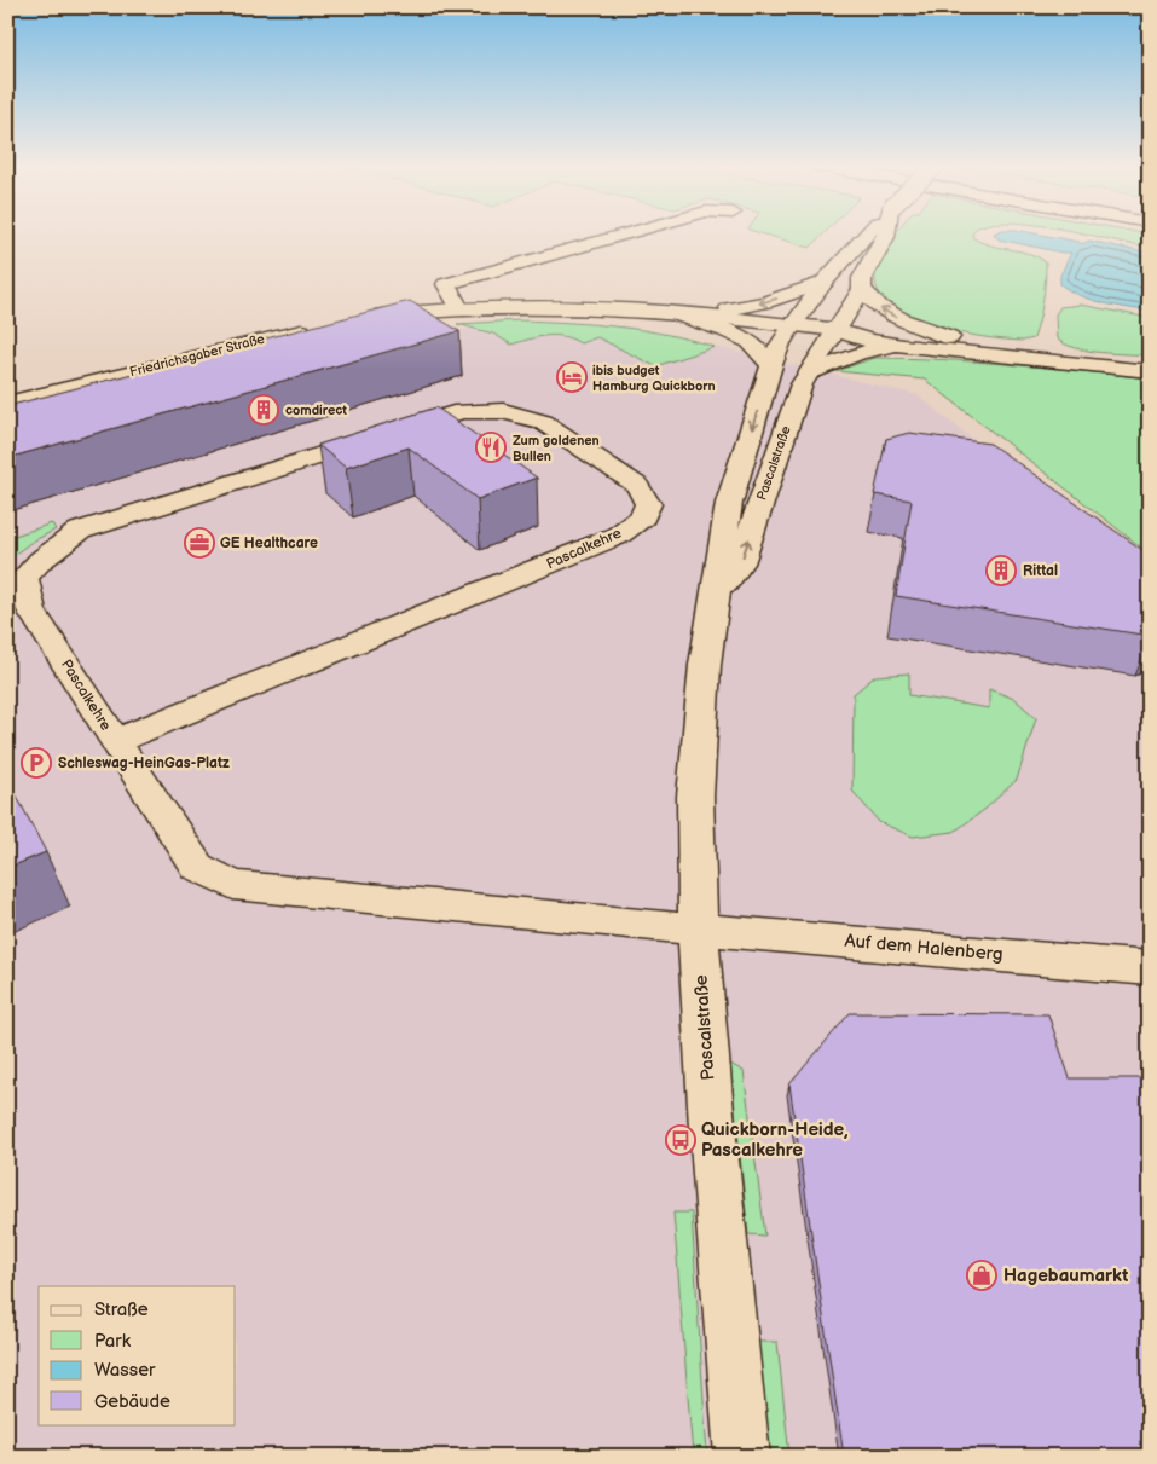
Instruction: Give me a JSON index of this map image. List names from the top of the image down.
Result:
{
  "streets": {
    "main road": [
      "Friedrichsgaber Straße",
      "Pascalstraße",
      "Pascalkehre",
      "Auf dem Halenberg"
    ]
  },
  "crossings": [
    ["Pascalstraße", "Auf dem Halenberg"]
  ],
  "places": {
    "hotel": ["ibis budget Hamburg Quickborn"],
    "building": ["comdirect", "Rittal"],
    "restaurant": ["Zum goldenen Bullen"],
    "office": ["GE Healthcare"],
    "parking": ["Schleswag-HeinGas-Platz"],
    "bus stop": ["Quickborn-Heide, Pascalkehre"],
    "shop": ["Hagebaumarkt"]
  },
  "legend": [
    "Straße",
    "Park",
    "Wasser",
    "Gebäude"
  ]
}
